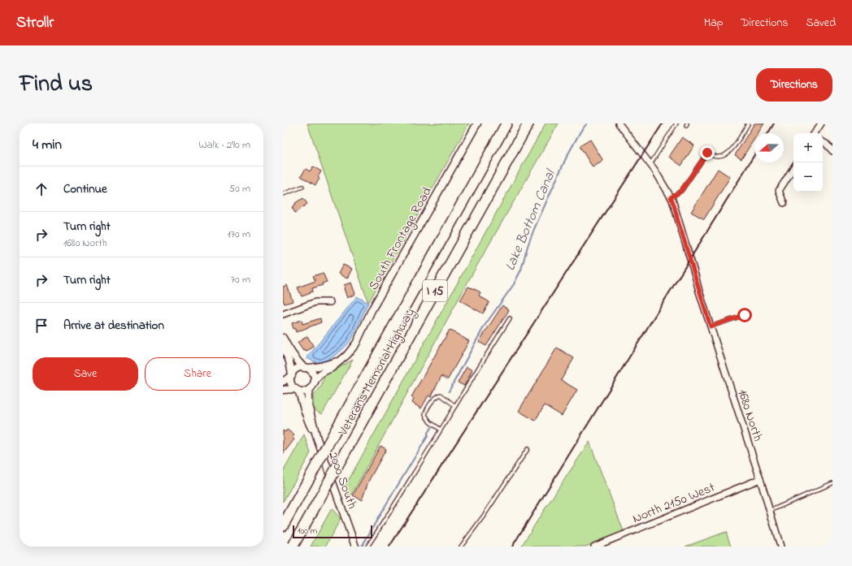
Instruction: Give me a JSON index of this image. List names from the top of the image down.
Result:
{
  "streets": {
    "highway": ["I 15", "Veterans Memorial Highway"],
    "street": [
      "South Frontage Road",
      "1680 North",
      "2000 South",
      "North 2150 West"
    ]
  },
  "crossings": [
    ["1680 North", "North 2150 West"]
  ],
  "water": ["Lake Bottom Canal"],
  "scale_bar": "100 m",
  "north": "left",
  "page": {
    "header": "Strollr",
    "nav": ["Map", "Directions", "Saved"],
    "title": "Find us",
    "buttons": [
      "Directions",
      ["Save", "Share"]
    ],
    "heading": ["4 min", "Walk · 290 m"],
    "map_buttons": ["+", "−"],
    "list": [
      ["Continue", "50 m"],
      ["Turn right", "1680 North", "170 m"],
      ["Turn right", "70 m"],
      "Arrive at destination"
    ],
    "scale": "100 m"
  }
}
